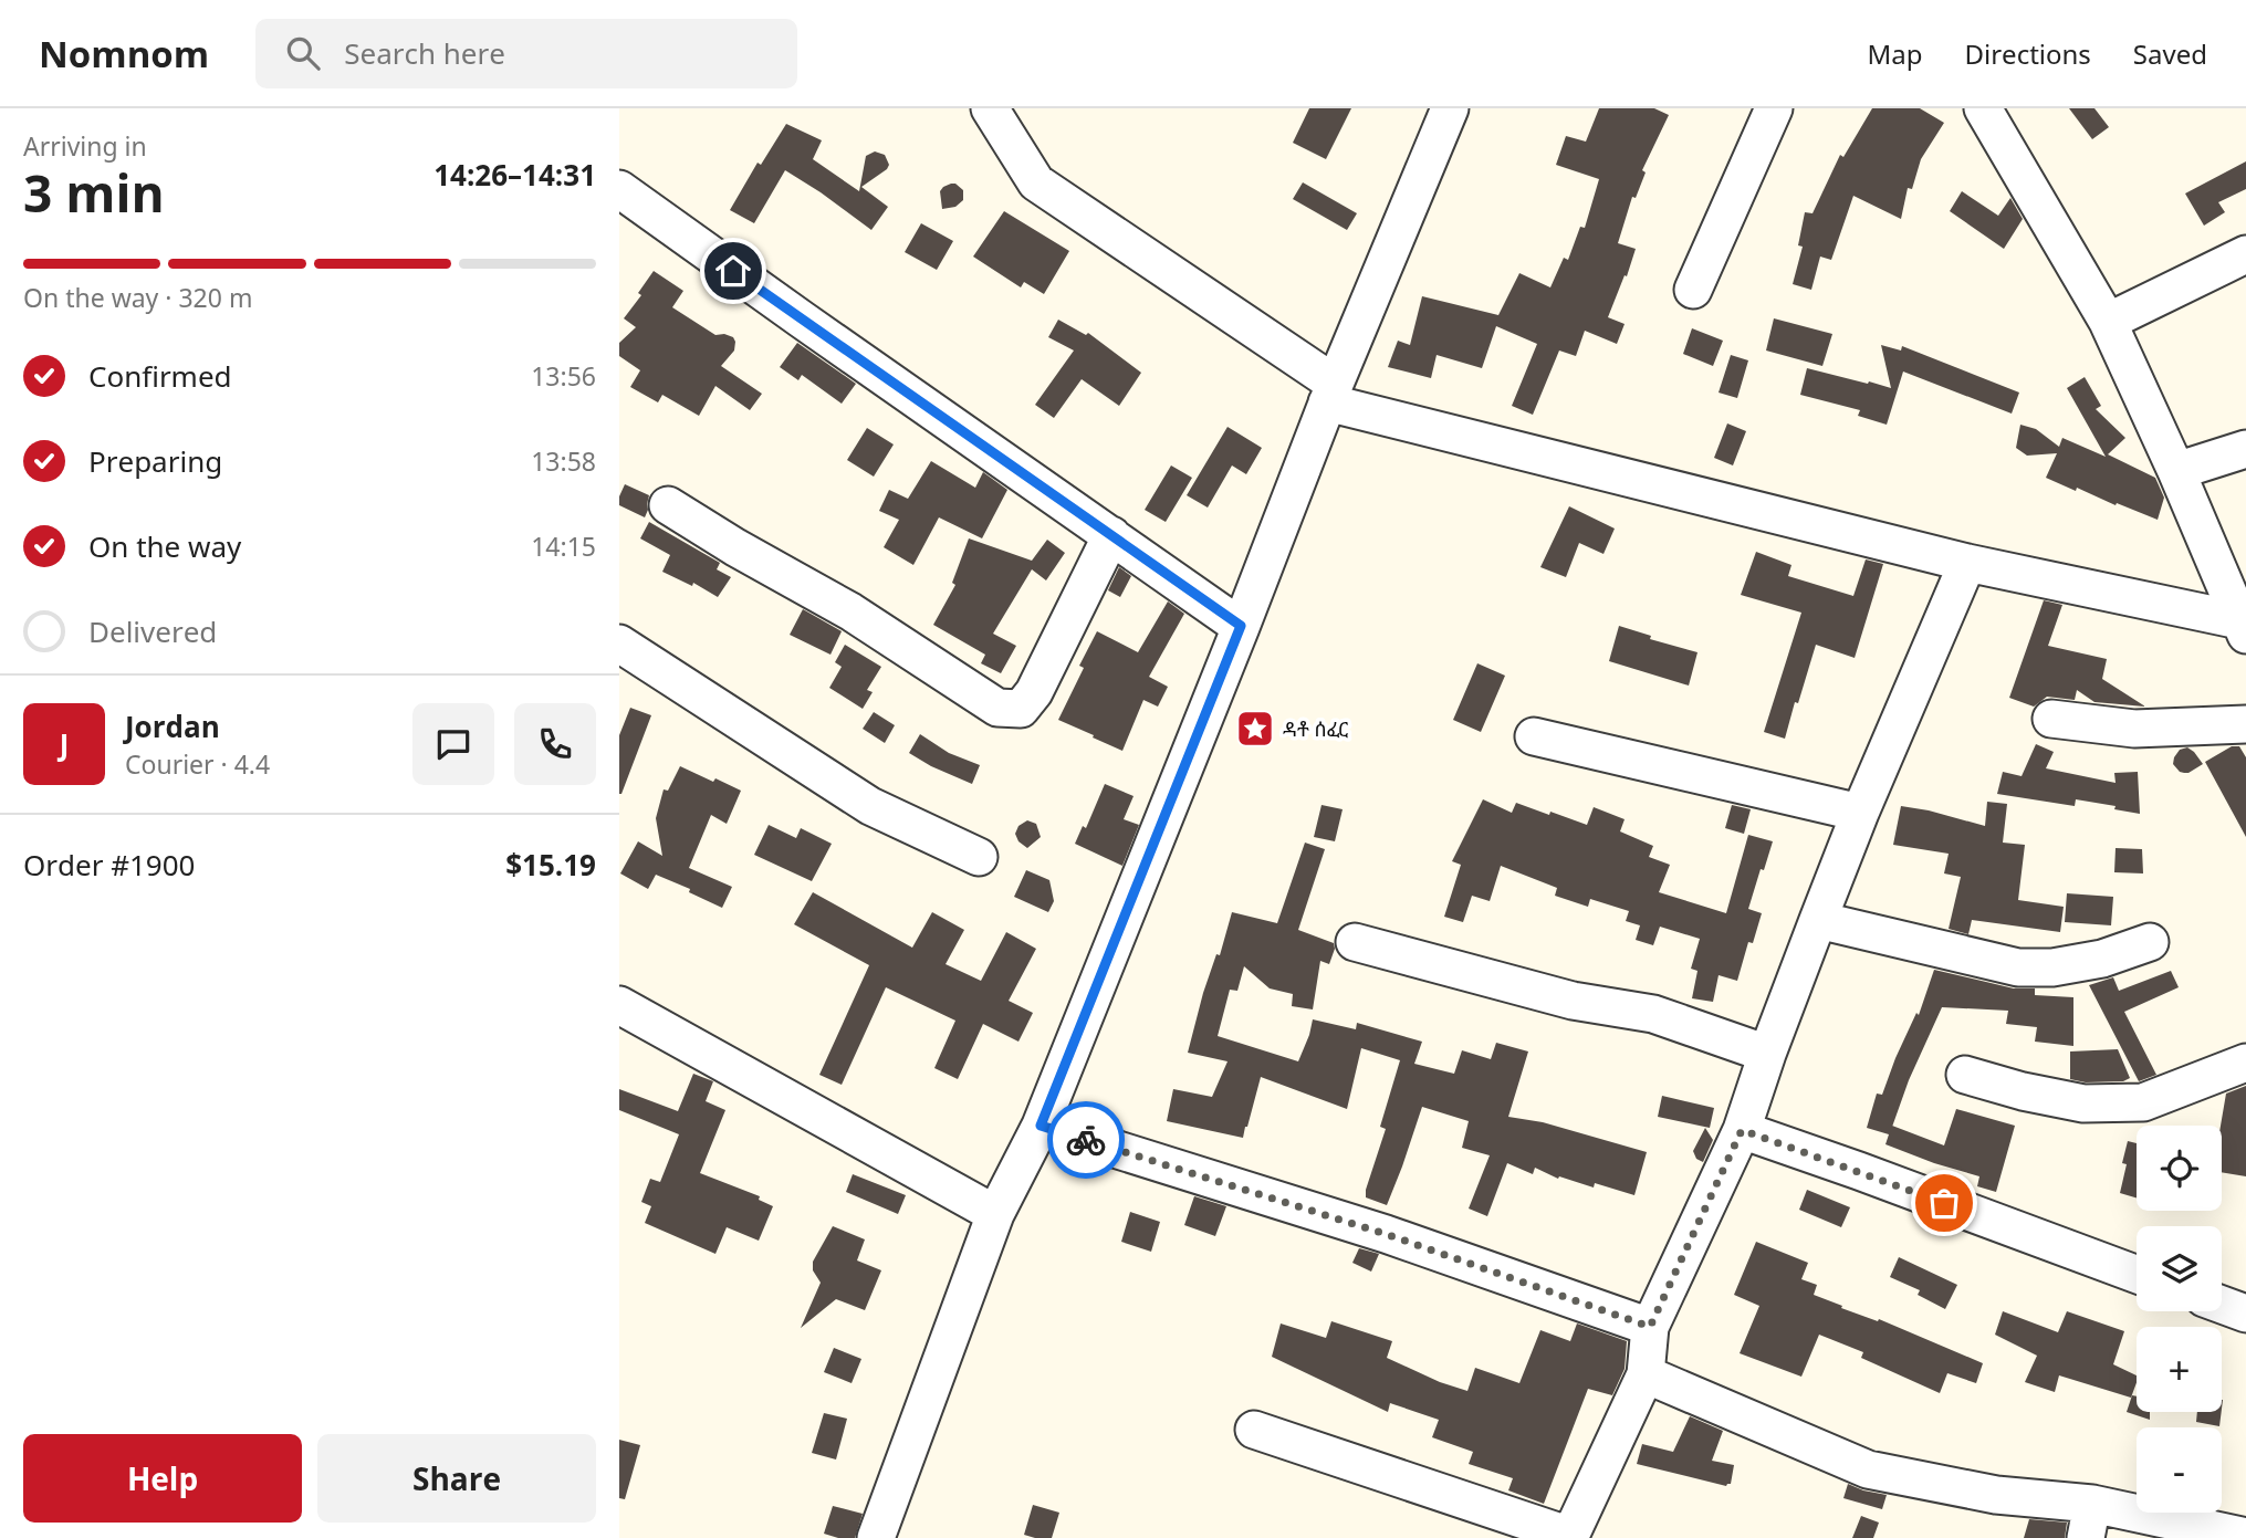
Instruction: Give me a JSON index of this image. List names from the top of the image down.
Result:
{
  "places": {
    "place": ["ዳቶ ሰፈር"]
  },
  "page": {
    "header": "Nomnom",
    "search": "Search here",
    "nav": ["Map", "Directions", "Saved"],
    "heading": ["3 min", "Arriving in", "14:26–14:31"],
    "panel": [
      "Jordan",
      "Courier · 4.4",
      "Order #1900",
      "$15.19"
    ],
    "bar": "On the way · 320 m",
    "list": [
      ["Confirmed", "13:56"],
      ["Preparing", "13:58"],
      ["On the way", "14:15"],
      "Delivered"
    ],
    "round": "J",
    "map_buttons": ["+", "−"],
    "buttons": ["Help", "Share"]
  }
}
